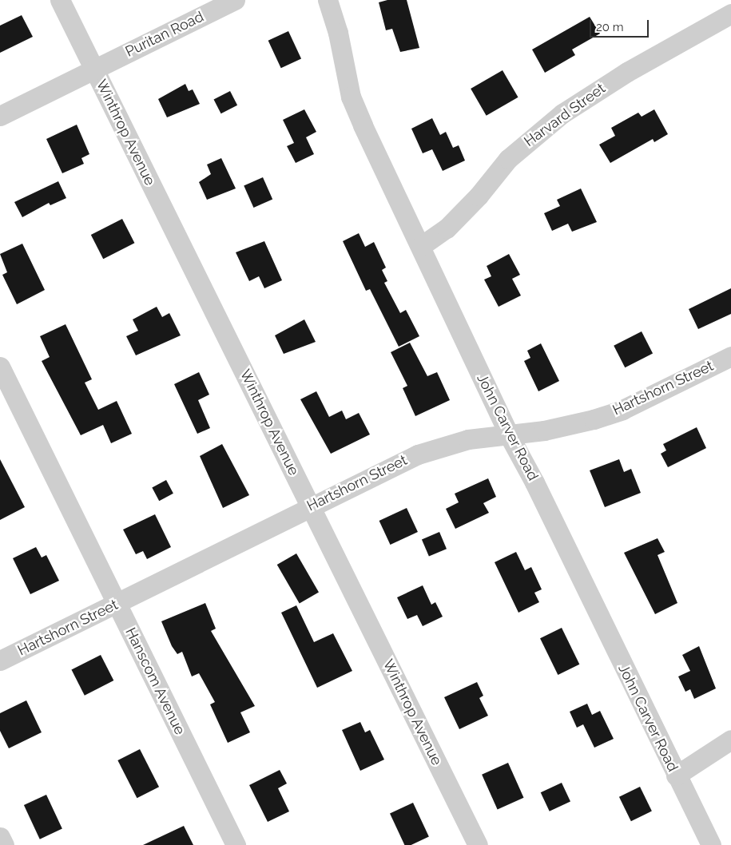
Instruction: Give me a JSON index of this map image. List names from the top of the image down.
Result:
{
  "streets": {
    "street": [
      "Puritan Road",
      "Harvard Street",
      "Winthrop Avenue",
      "Hartshorn Street",
      "John Carver Road",
      "Hanscom Avenue"
    ]
  },
  "crossings": [
    ["Puritan Road", "Winthrop Avenue"],
    ["Harvard Street", "John Carver Road"],
    ["Winthrop Avenue", "Hartshorn Street"],
    ["Hartshorn Street", "John Carver Road"],
    ["Hartshorn Street", "Hanscom Avenue"]
  ],
  "scale_bar": "20 m"
}
